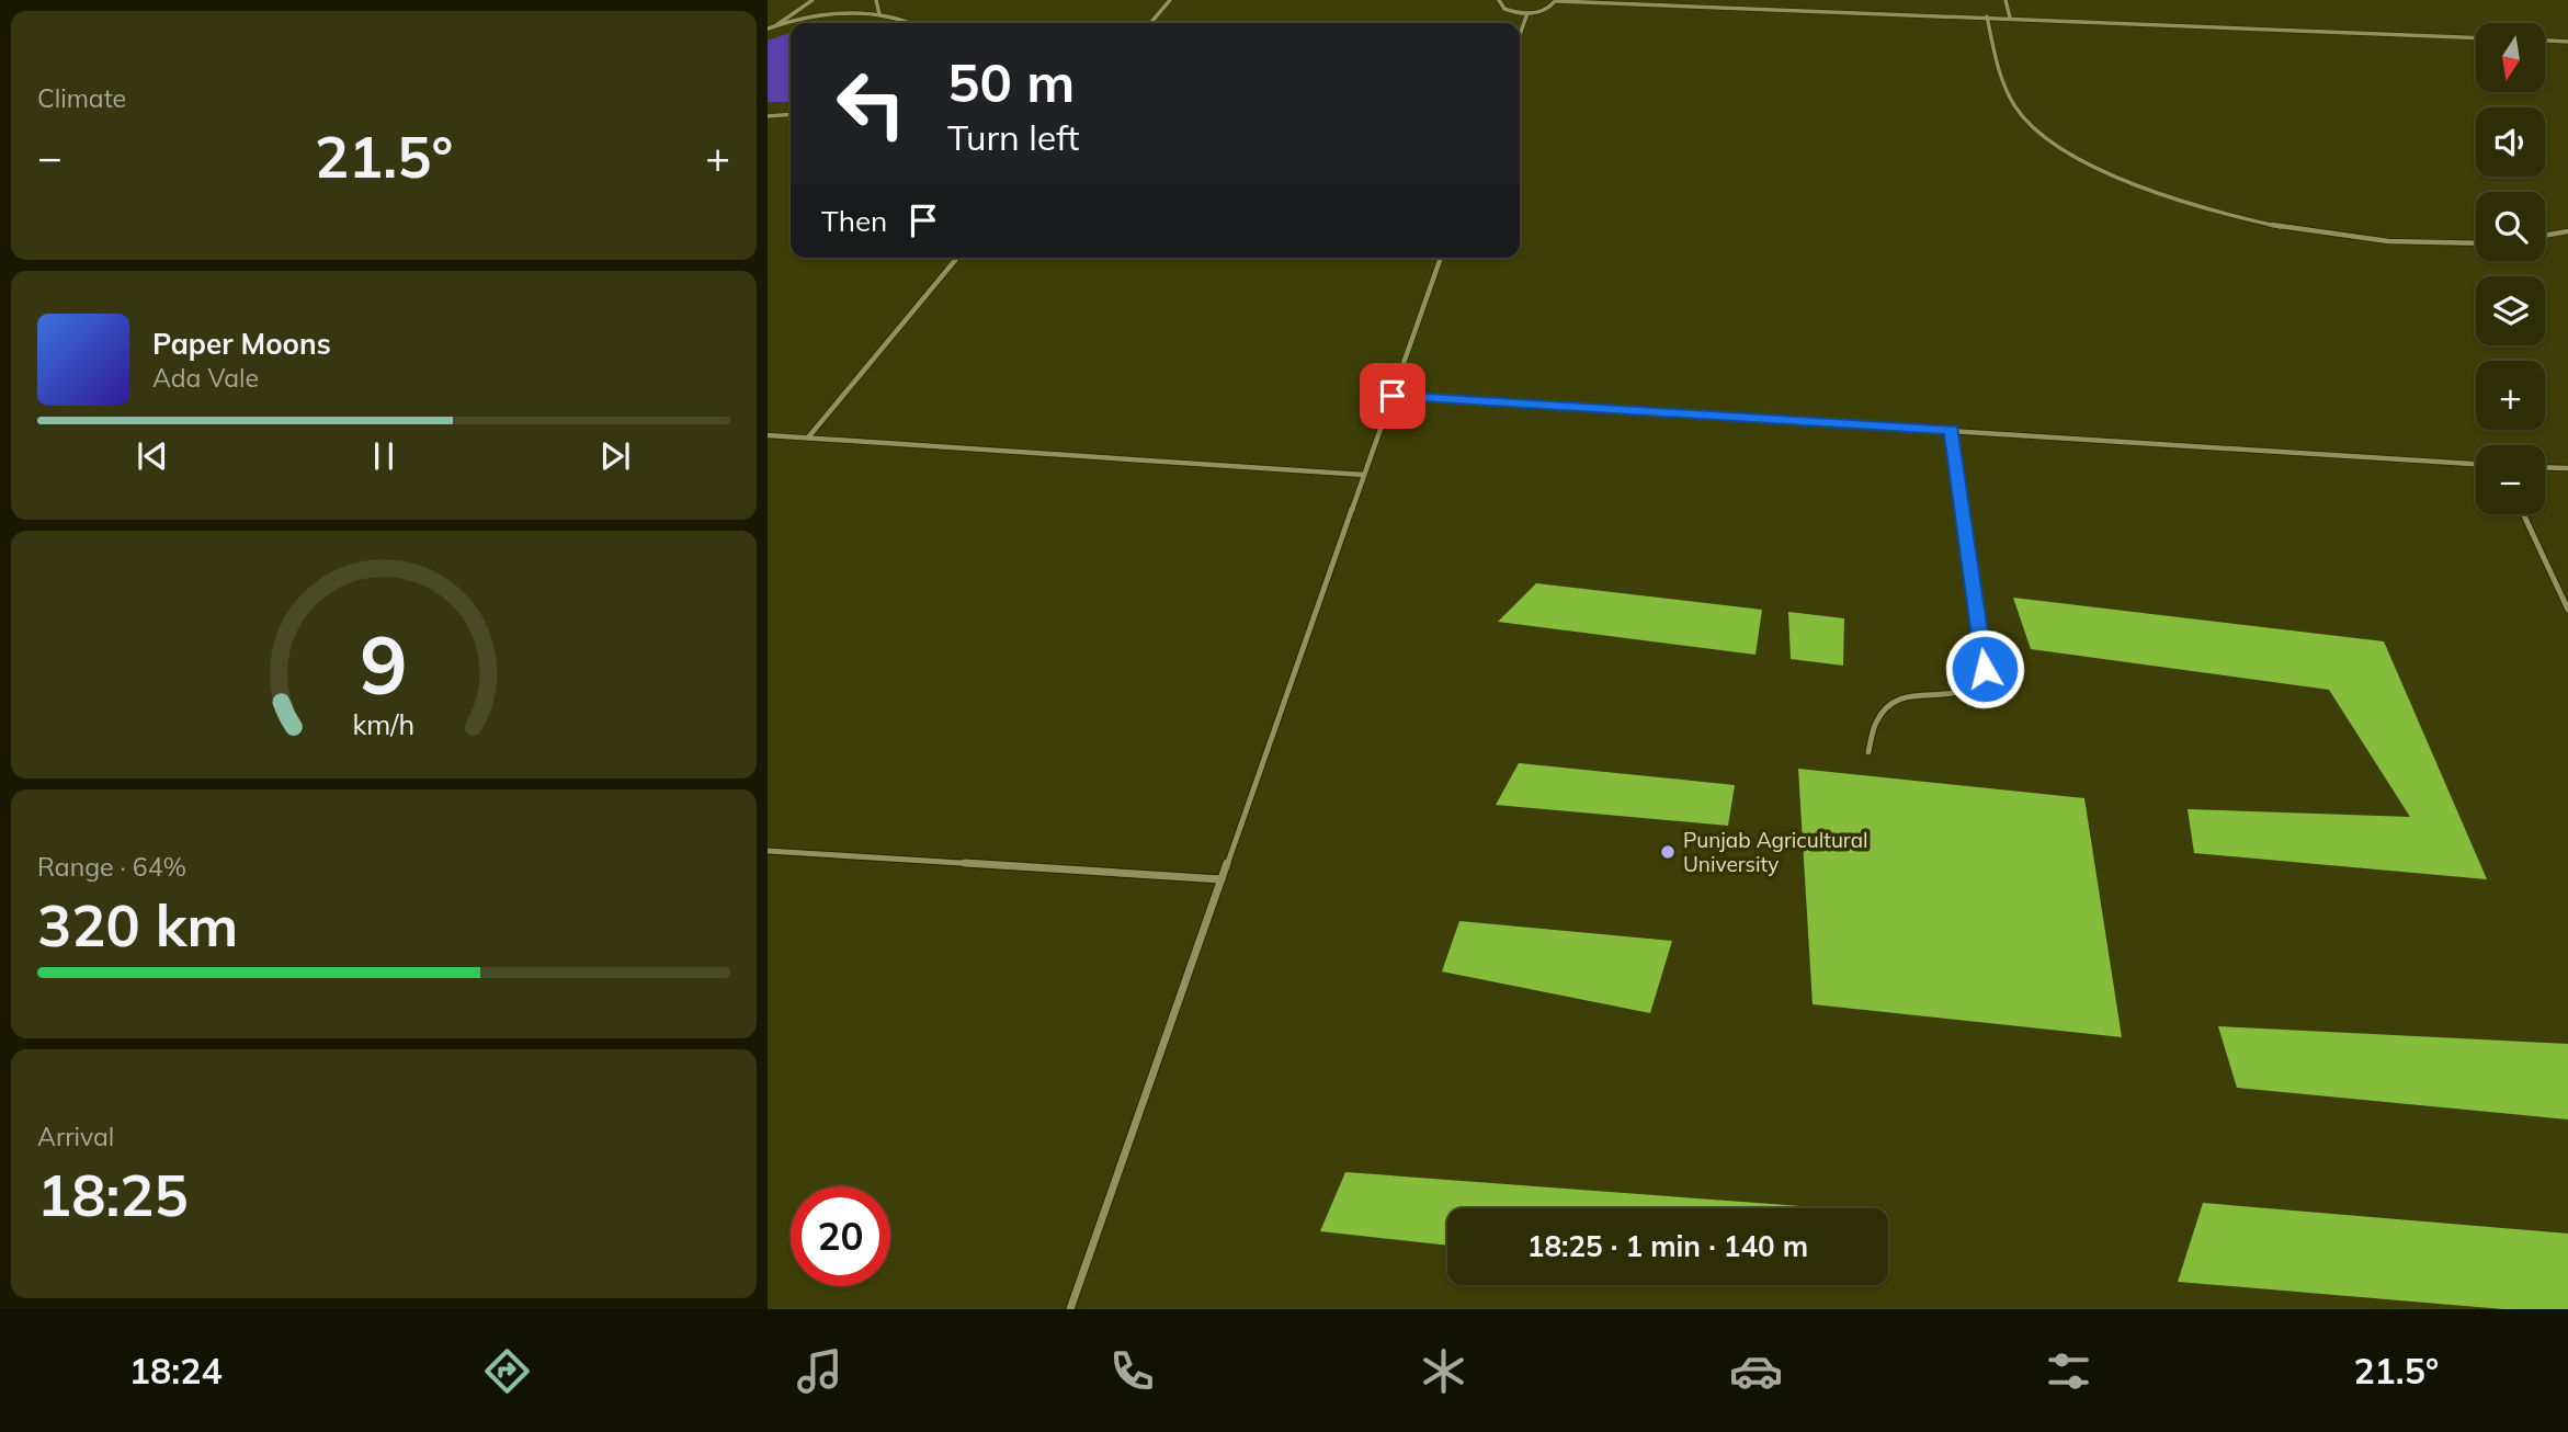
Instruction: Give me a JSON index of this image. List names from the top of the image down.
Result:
{
  "places": ["Punjab Agricultural University"],
  "north": "bottom",
  "page": {
    "tile": [
      "Climate",
      ["Range · 64%", "320 km"],
      ["Arrival", "18:25"]
    ],
    "map_buttons": ["+", "−"],
    "turn": ["50 m", "Turn left"],
    "heat": ["−", "21.5°", "+"],
    "then": "Then",
    "song": ["Paper Moons", "Ada Vale"],
    "limit": "20",
    "trip": "18:25 · 1 min · 140 m",
    "tabs": ["18:24", "21.5°"],
    "gauge": ["9", "km/h"]
  }
}
